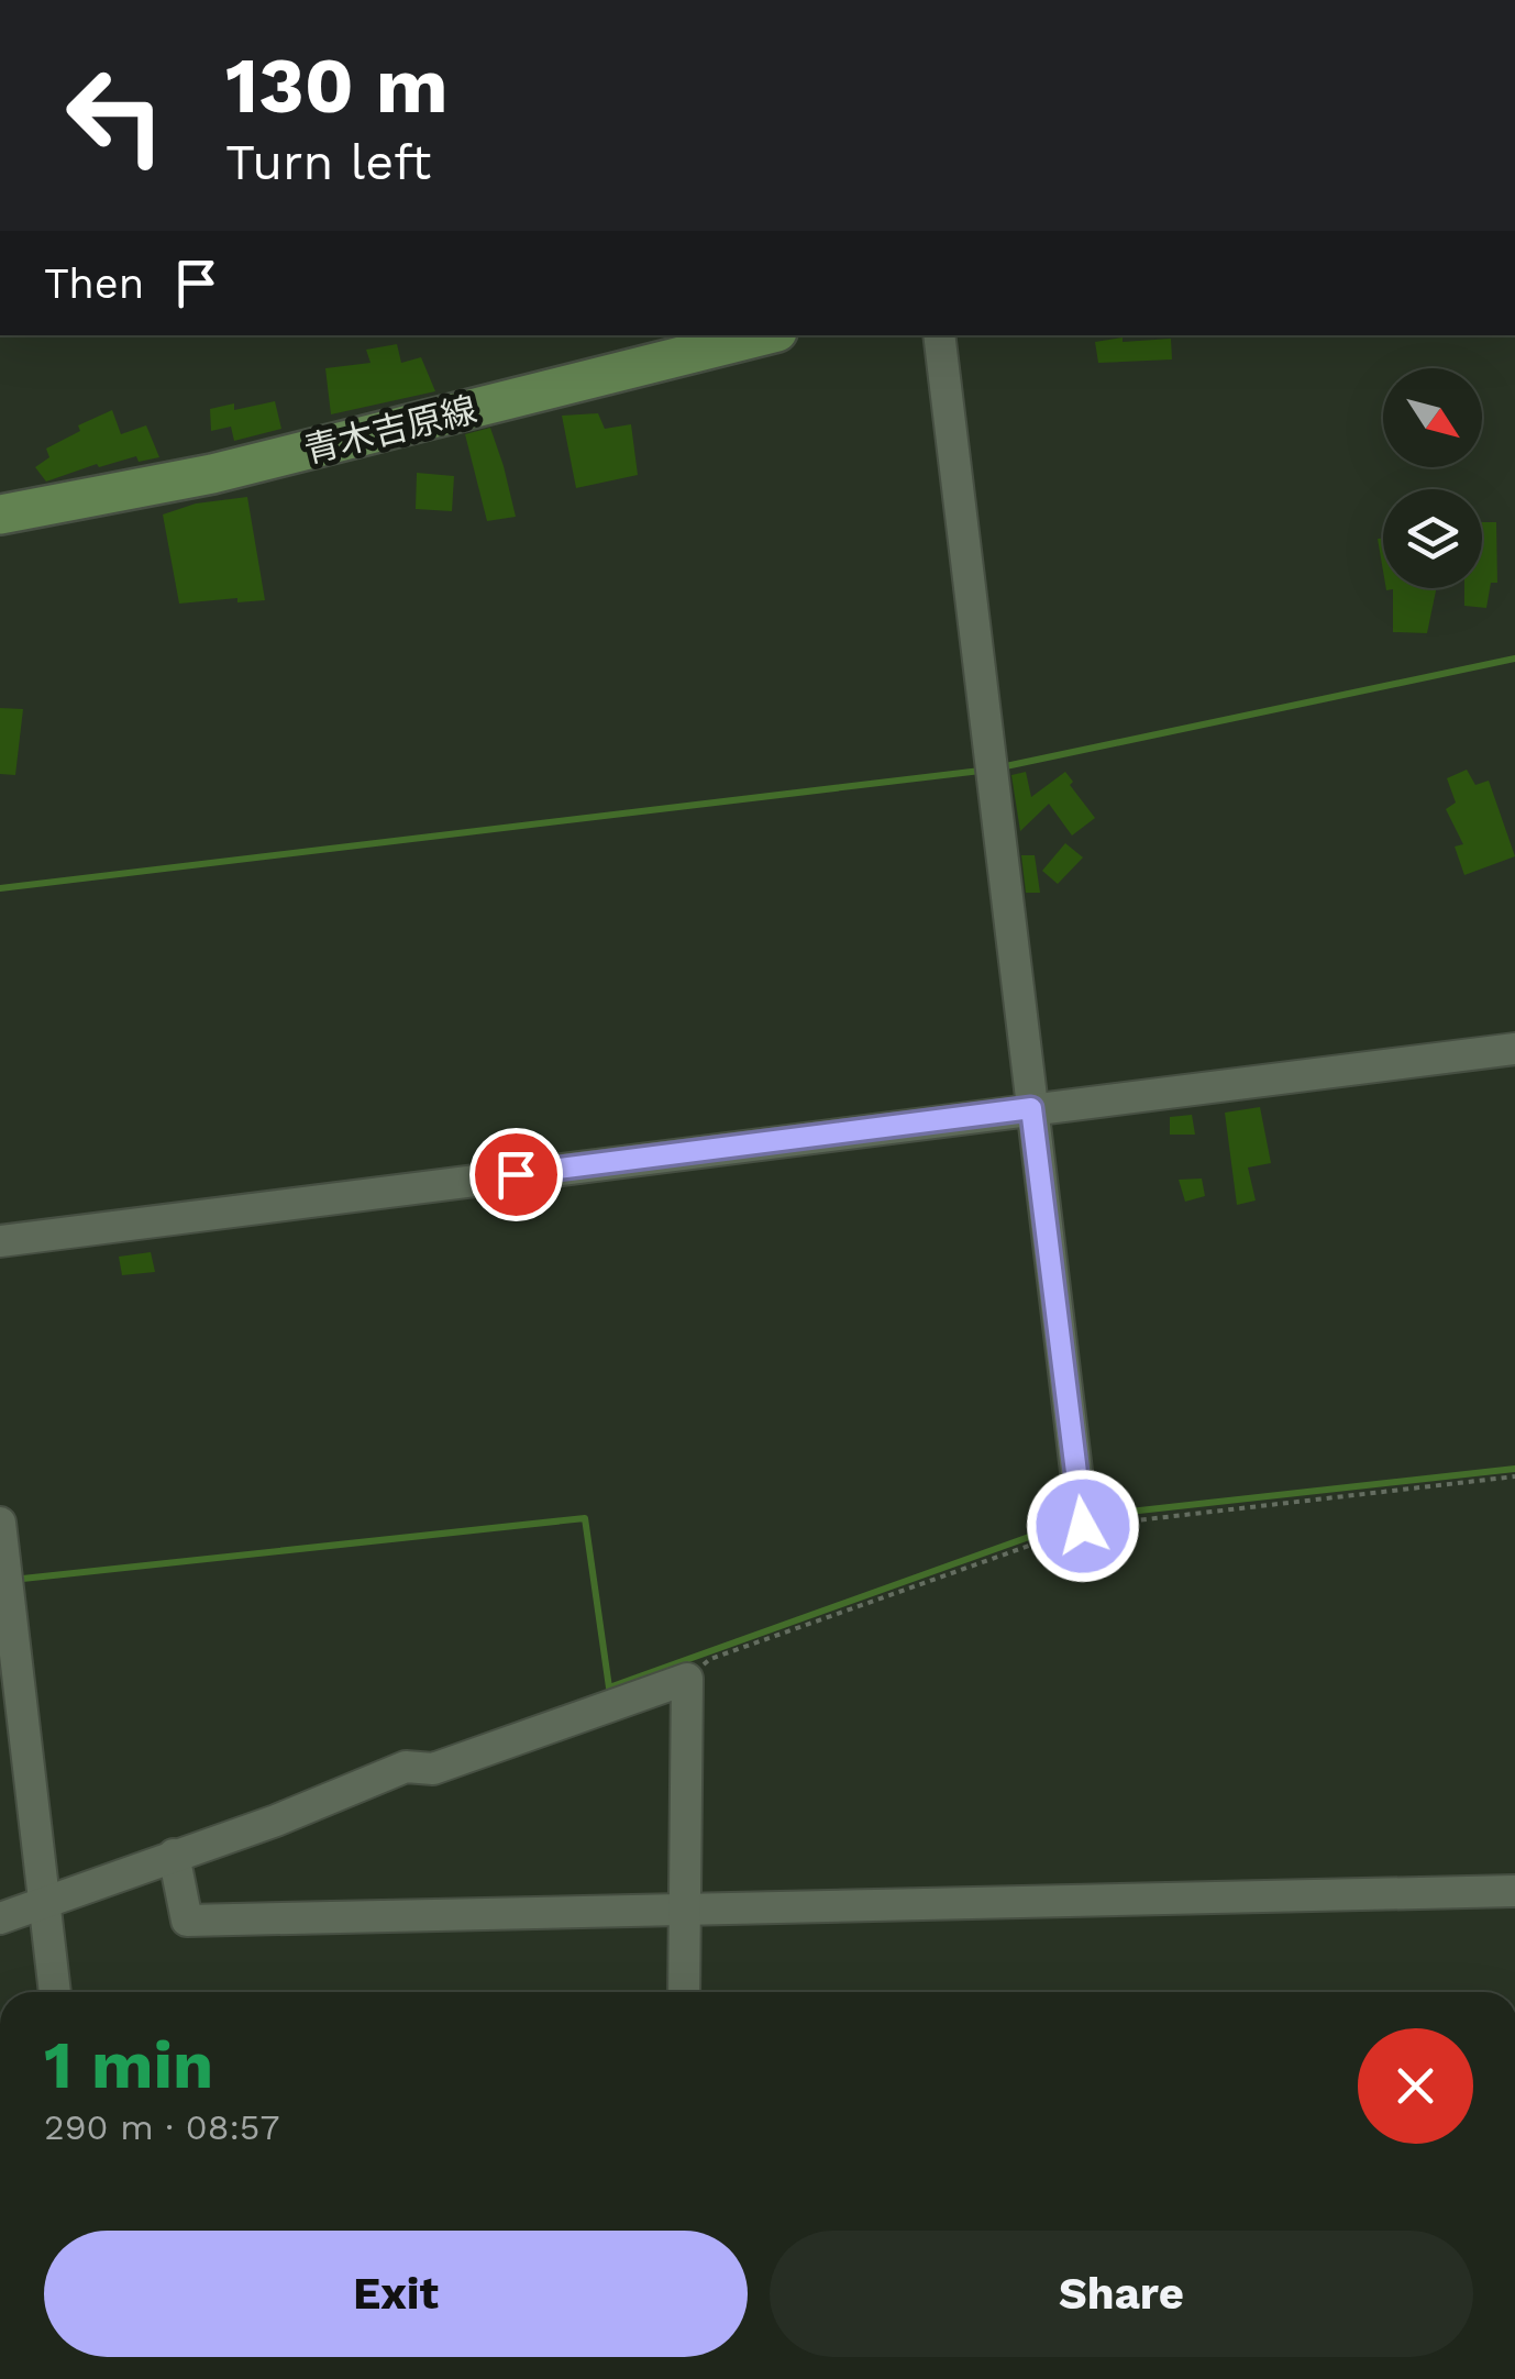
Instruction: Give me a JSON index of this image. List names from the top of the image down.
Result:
{
  "streets": {
    "main road": ["青木吉原線"]
  },
  "north": "bottom right",
  "page": {
    "turn": ["130 m", "Turn left"],
    "then": "Then",
    "heading": ["1 min", "290 m · 08:57"],
    "buttons": ["Exit", "Share"]
  }
}
